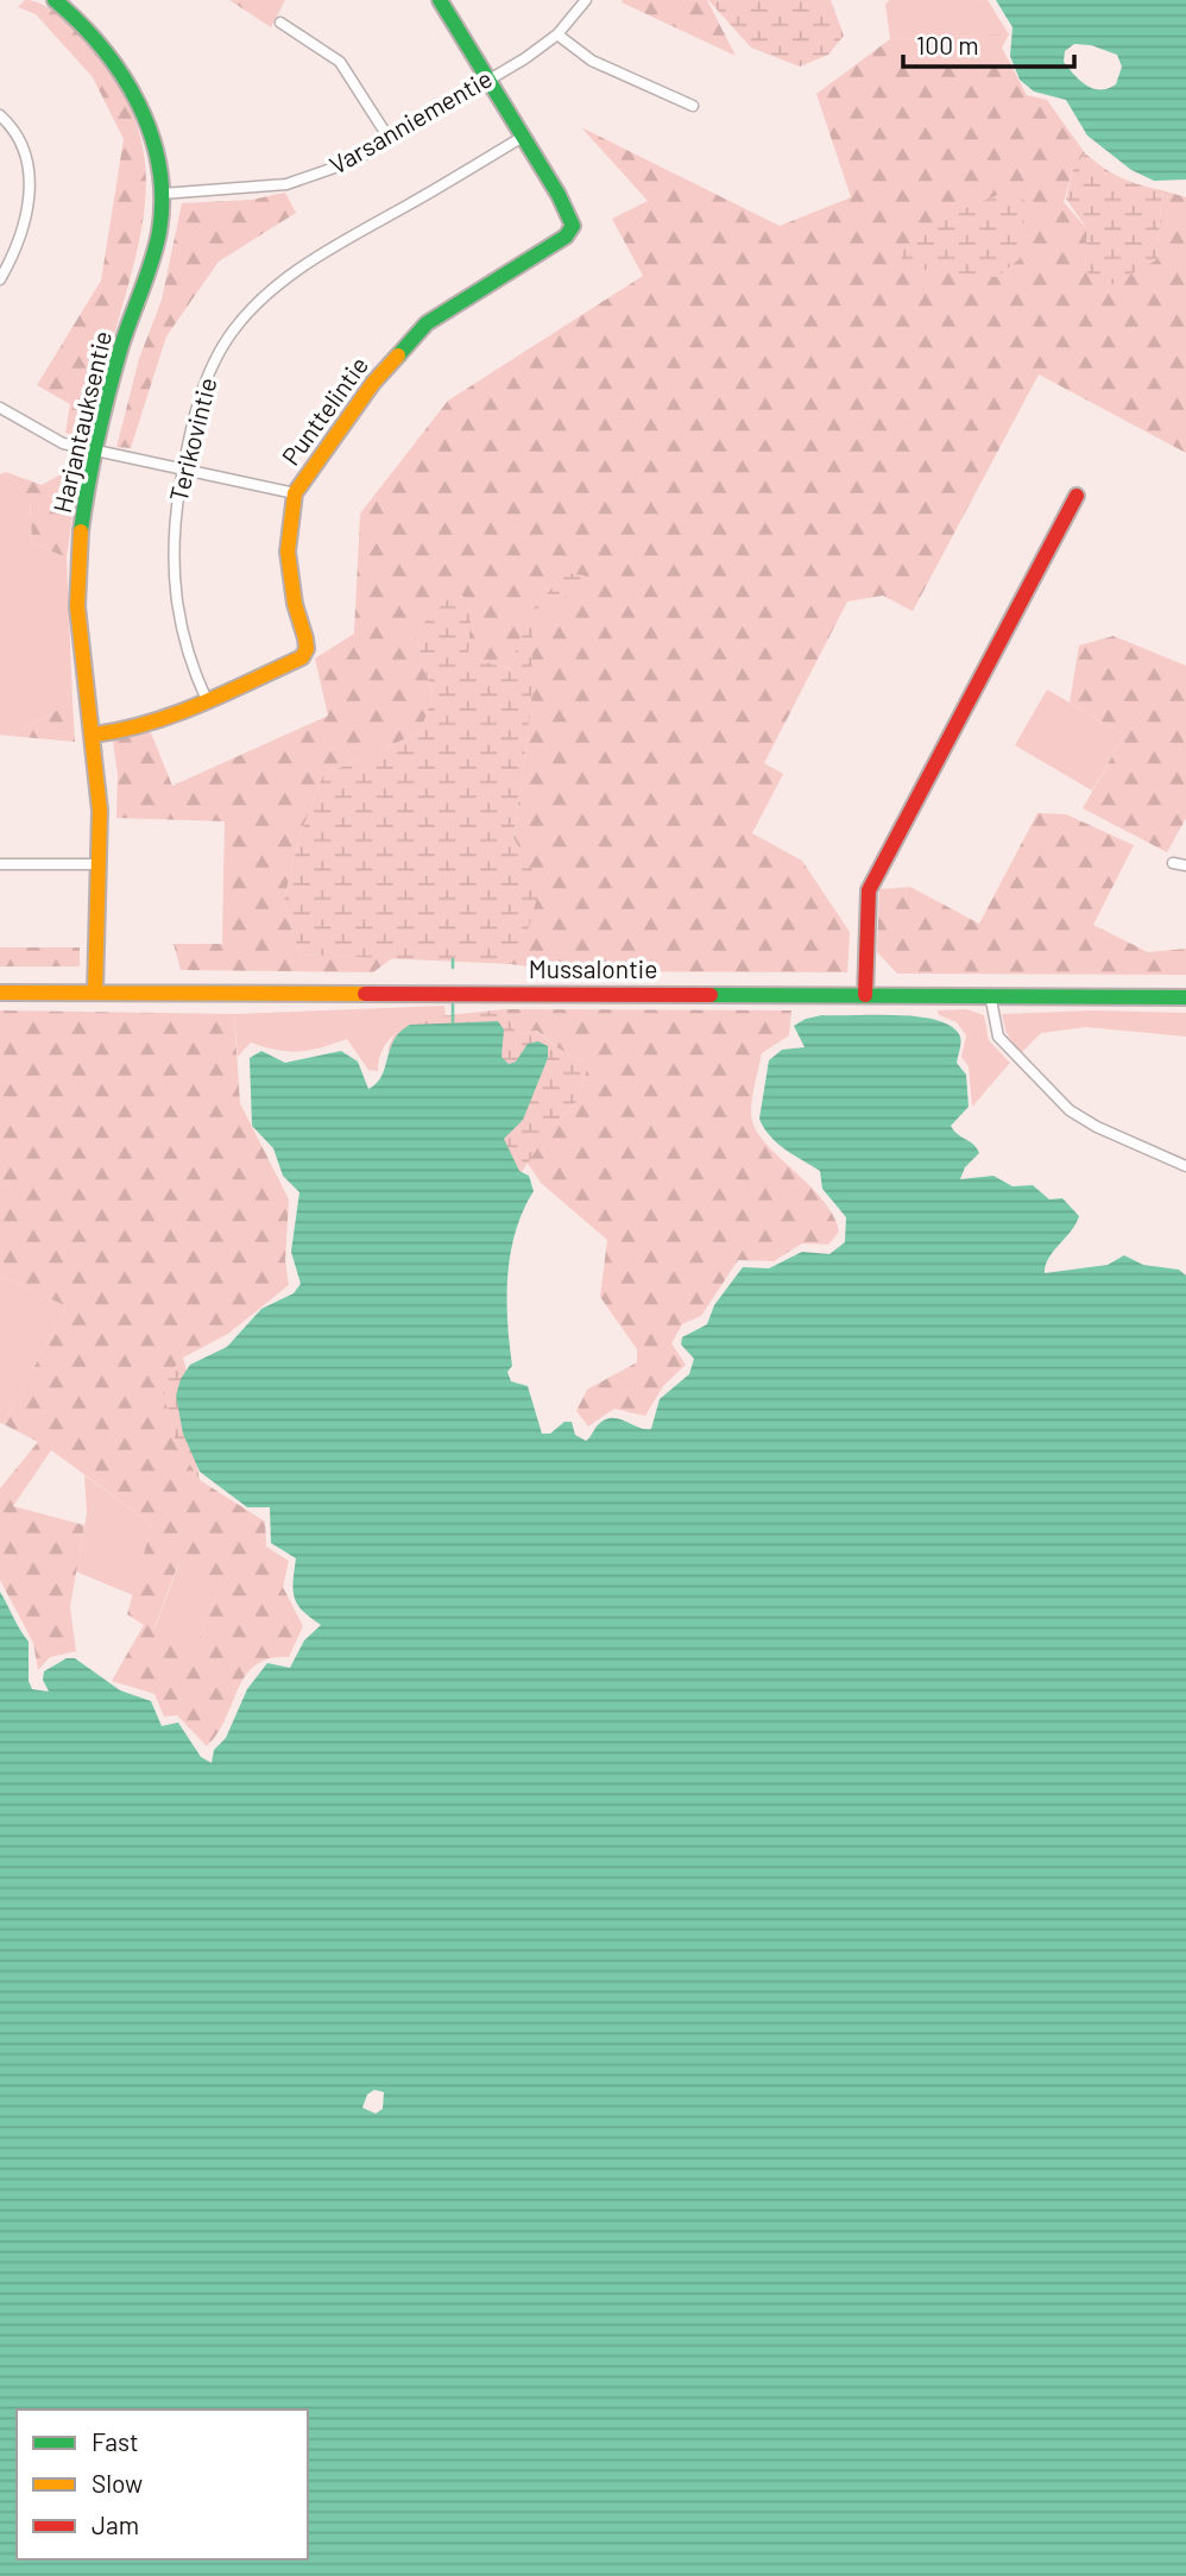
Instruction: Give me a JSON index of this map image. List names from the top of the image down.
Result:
{
  "streets": {
    "street": [
      "Varsanniementie",
      "Punttelintie",
      "Harjantauksentie",
      "Terikovintie",
      "Mussalontie"
    ]
  },
  "crossings": [
    ["Varsanniementie", "Punttelintie"],
    ["Varsanniementie", "Harjantauksentie"],
    ["Punttelintie", "Harjantauksentie"],
    ["Punttelintie", "Terikovintie"],
    ["Harjantauksentie", "Mussalontie"]
  ],
  "legend": ["Fast", "Slow", "Jam"],
  "scale_bar": "100 m"
}
